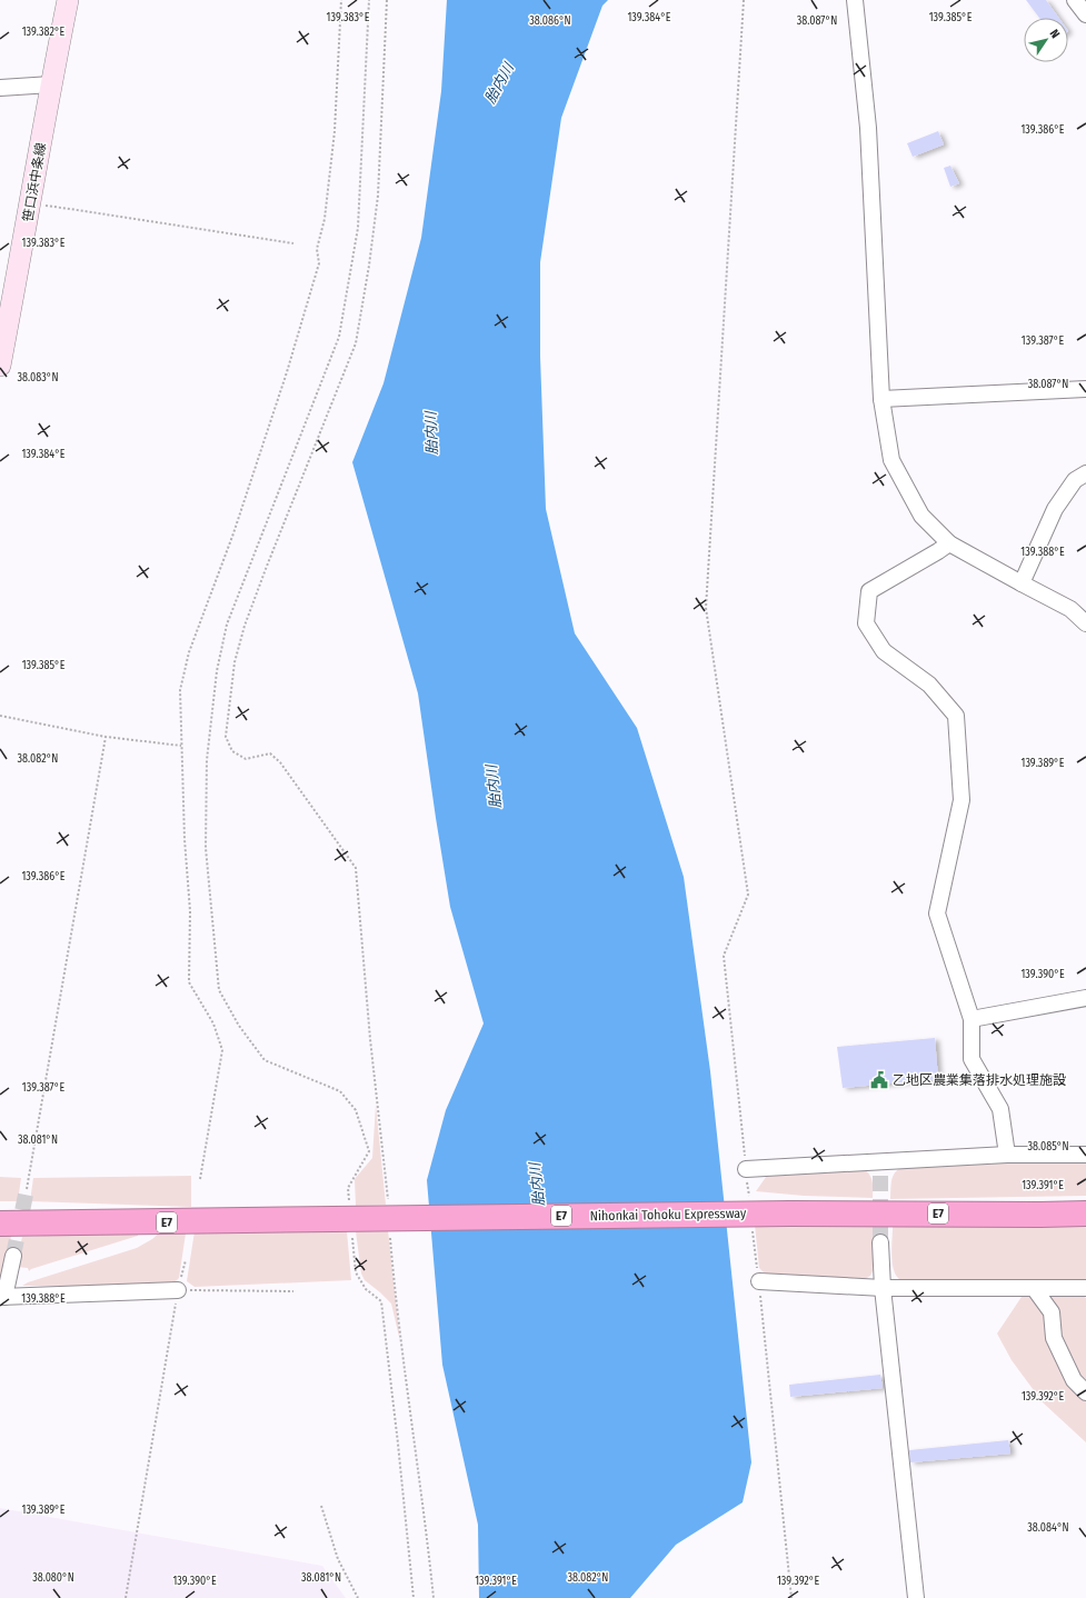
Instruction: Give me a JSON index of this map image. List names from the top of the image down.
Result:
{
  "streets": {
    "highway": ["E7", "Nihonkai Tohoku Expressway"],
    "main road": ["笹口浜中条線"]
  },
  "crossings": [
    ["E7", "Nihonkai Tohoku Expressway"]
  ],
  "water": ["胎内川"],
  "places": {
    "public building": ["乙地区農業集落排水処理施設"]
  },
  "north": "top right",
  "coordinates": [
    "139.383°E",
    "139.384°E",
    "139.385°E",
    "38.086°N",
    "38.087°N",
    "139.382°E",
    "139.386°E",
    "139.387°E",
    "38.083°N",
    "139.388°E",
    "38.082°N",
    "139.389°E",
    "139.390°E",
    "38.081°N",
    "38.085°N",
    "139.391°E",
    "139.392°E",
    "38.084°N",
    "38.080°N"
  ]
}
